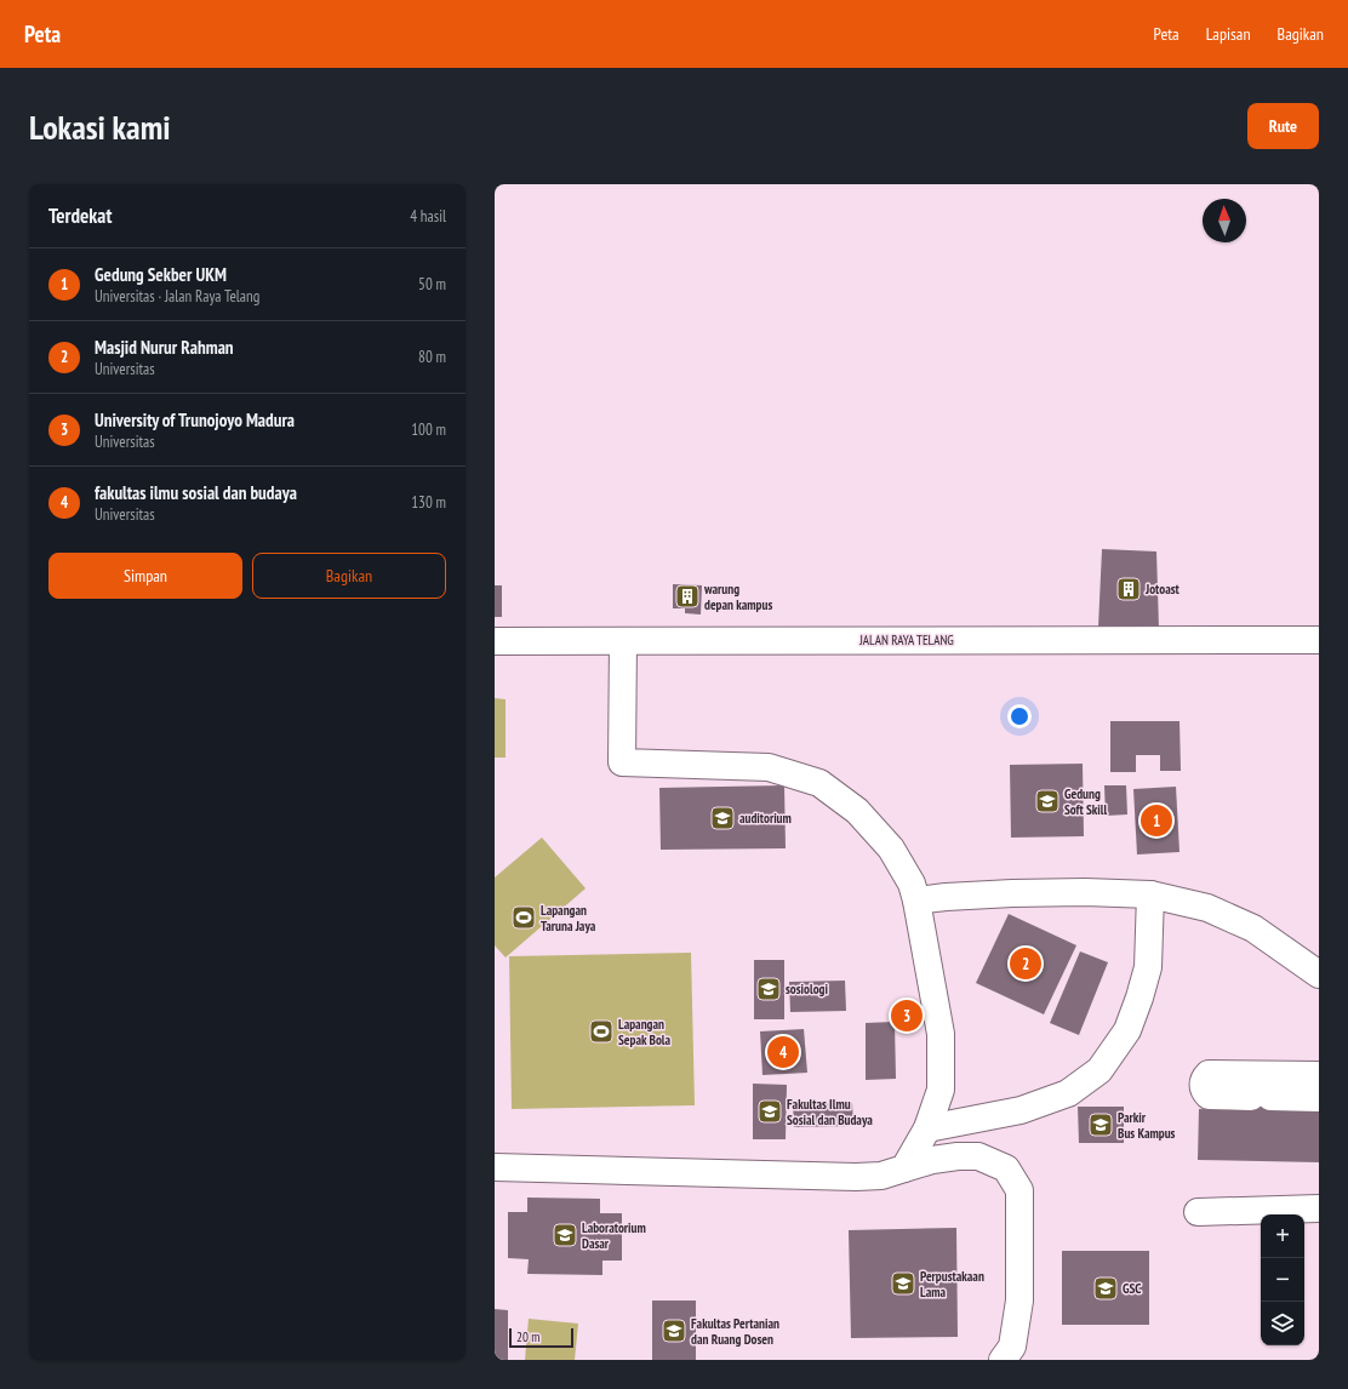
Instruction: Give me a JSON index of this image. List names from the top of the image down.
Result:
{
  "streets": {
    "street": ["JALAN RAYA TELANG"]
  },
  "places": {
    "building": ["Jotoast", "warung depan kampus"],
    "school or university": [
      "Gedung Soft Skill",
      "auditorium",
      "sosiologi",
      "Fakultas Ilmu Sosial dan Budaya",
      "Parkir Bus Kampus",
      "Laboratorium Dasar",
      "Perpustakaan Lama",
      "GSC",
      "Fakultas Pertanian dan Ruang Dosen"
    ],
    "sports": ["Lapangan Taruna Jaya", "Lapangan Sepak Bola"]
  },
  "scale_bar": "20 m",
  "north": "top",
  "page": {
    "header": "Peta",
    "nav": ["Peta", "Lapisan", "Bagikan"],
    "buttons": [
      "Rute",
      ["Simpan", "Bagikan"]
    ],
    "title": "Lokasi kami",
    "heading": ["Terdekat", "4 hasil"],
    "list": [
      {
        "mark": "1",
        "name": "Gedung Sekber UKM",
        "note": "Universitas · Jalan Raya Telang",
        "value": "50 m"
      },
      {
        "mark": "2",
        "name": "Masjid Nurur Rahman",
        "note": "Universitas",
        "value": "80 m"
      },
      {
        "mark": "3",
        "name": "University of Trunojoyo Madura",
        "note": "Universitas",
        "value": "100 m"
      },
      {
        "mark": "4",
        "name": "fakultas ilmu sosial dan budaya",
        "note": "Universitas",
        "value": "130 m"
      }
    ],
    "pins": [
      "1",
      "2",
      "3",
      "4"
    ],
    "map_buttons": ["+", "−"],
    "scale": "20 m"
  }
}
